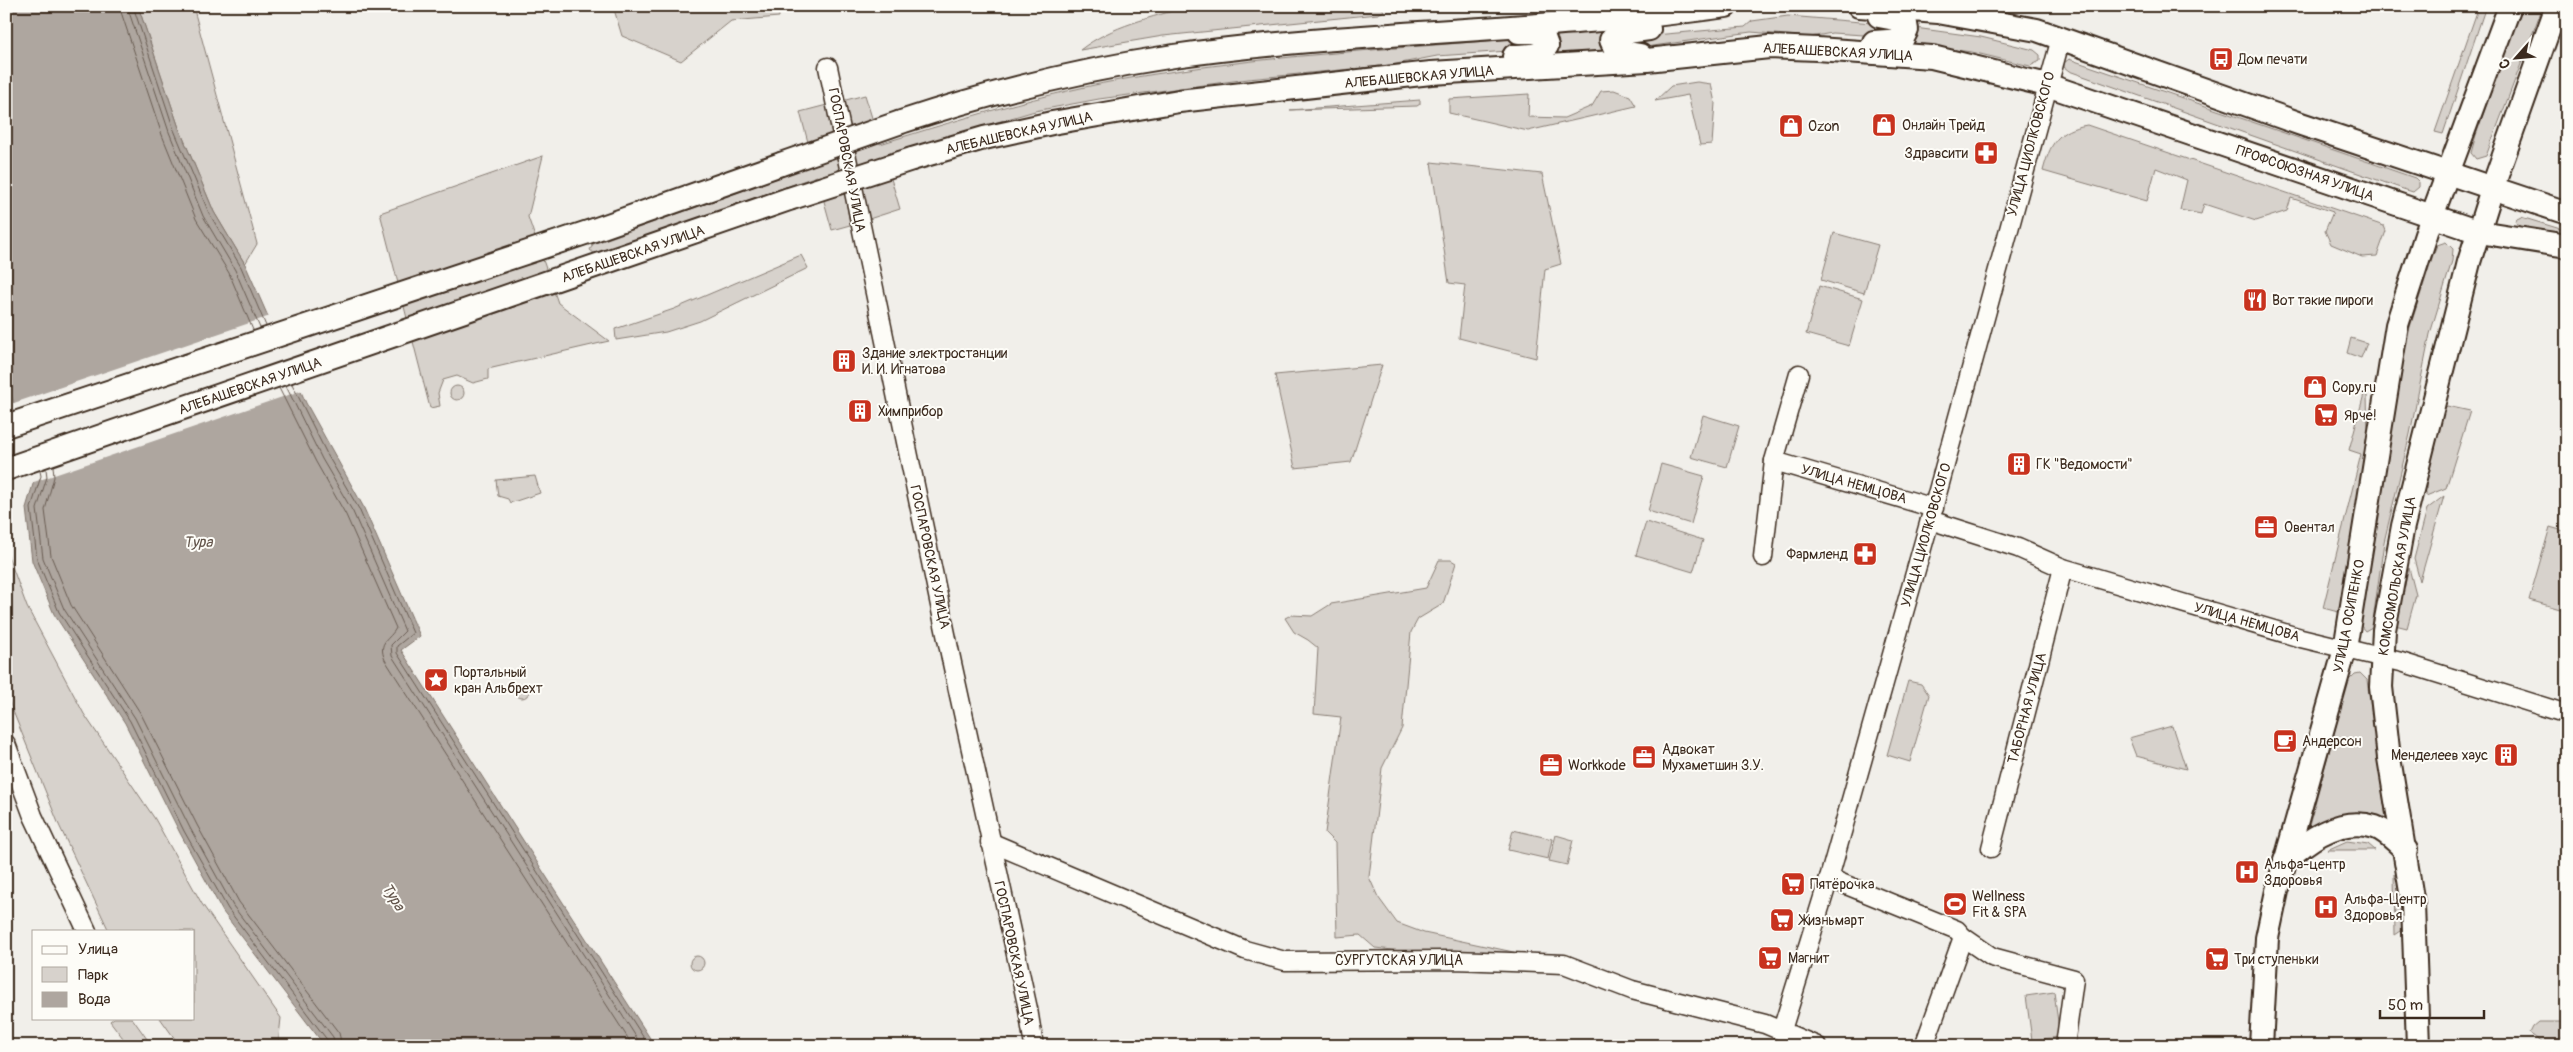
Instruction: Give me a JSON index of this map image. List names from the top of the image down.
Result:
{
  "streets": {
    "main road": [
      "АЛЕБАШЕВСКАЯ УЛИЦА",
      "ПРОФСОЮЗНАЯ УЛИЦА",
      "КОМСОМОЛЬСКАЯ УЛИЦА",
      "УЛИЦА ОСИПЕНКО"
    ],
    "street": [
      "УЛИЦА ЦИОЛКОВСКОГО",
      "ГОСПАРОВСКАЯ УЛИЦА",
      "УЛИЦА НЕМЦОВА",
      "ТАБОРНАЯ УЛИЦА",
      "СУРГУТСКАЯ УЛИЦА"
    ]
  },
  "crossings": [
    ["АЛЕБАШЕВСКАЯ УЛИЦА", "УЛИЦА ЦИОЛКОВСКОГО"],
    ["АЛЕБАШЕВСКАЯ УЛИЦА", "ПРОФСОЮЗНАЯ УЛИЦА"],
    ["УЛИЦА ЦИОЛКОВСКОГО", "ПРОФСОЮЗНАЯ УЛИЦА"],
    ["УЛИЦА ЦИОЛКОВСКОГО", "УЛИЦА НЕМЦОВА"],
    ["УЛИЦА ЦИОЛКОВСКОГО", "СУРГУТСКАЯ УЛИЦА"],
    ["ГОСПАРОВСКАЯ УЛИЦА", "СУРГУТСКАЯ УЛИЦА"],
    ["ПРОФСОЮЗНАЯ УЛИЦА", "КОМСОМОЛЬСКАЯ УЛИЦА"],
    ["ПРОФСОЮЗНАЯ УЛИЦА", "УЛИЦА ОСИПЕНКО"],
    ["УЛИЦА НЕМЦОВА", "КОМСОМОЛЬСКАЯ УЛИЦА"],
    ["УЛИЦА НЕМЦОВА", "УЛИЦА ОСИПЕНКО"],
    ["УЛИЦА НЕМЦОВА", "ТАБОРНАЯ УЛИЦА"]
  ],
  "water": ["Тура"],
  "places": {
    "bus stop": ["Дом печати"],
    "shop": ["Онлайн Трейд", "Ozon", "Copy.ru"],
    "pharmacy": ["Здравсити", "Фармленд"],
    "restaurant": ["Вот такие пироги"],
    "building": [
      "Здание электростанции И. И. Игнатова",
      "Химприбор",
      "ГК \"Ведомости\"",
      "Менделеев хаус"
    ],
    "supermarket": [
      "Ярче!",
      "Пятёрочка",
      "Жизньмарт",
      "Магнит",
      "Три ступеньки"
    ],
    "office": ["Овентал", "Адвокат Мухаметшин З.У.", "Workkode"],
    "place": ["Портальный кран Альбрехт"],
    "cafe": ["Андерсон"],
    "hospital": ["Альфа-центр Здоровья", "Альфа-Центр Здоровья"],
    "sports": ["Wellness Fit & SPA"]
  },
  "legend": ["Улица", "Парк", "Вода"],
  "scale_bar": "50 m",
  "north": "bottom left"
}
